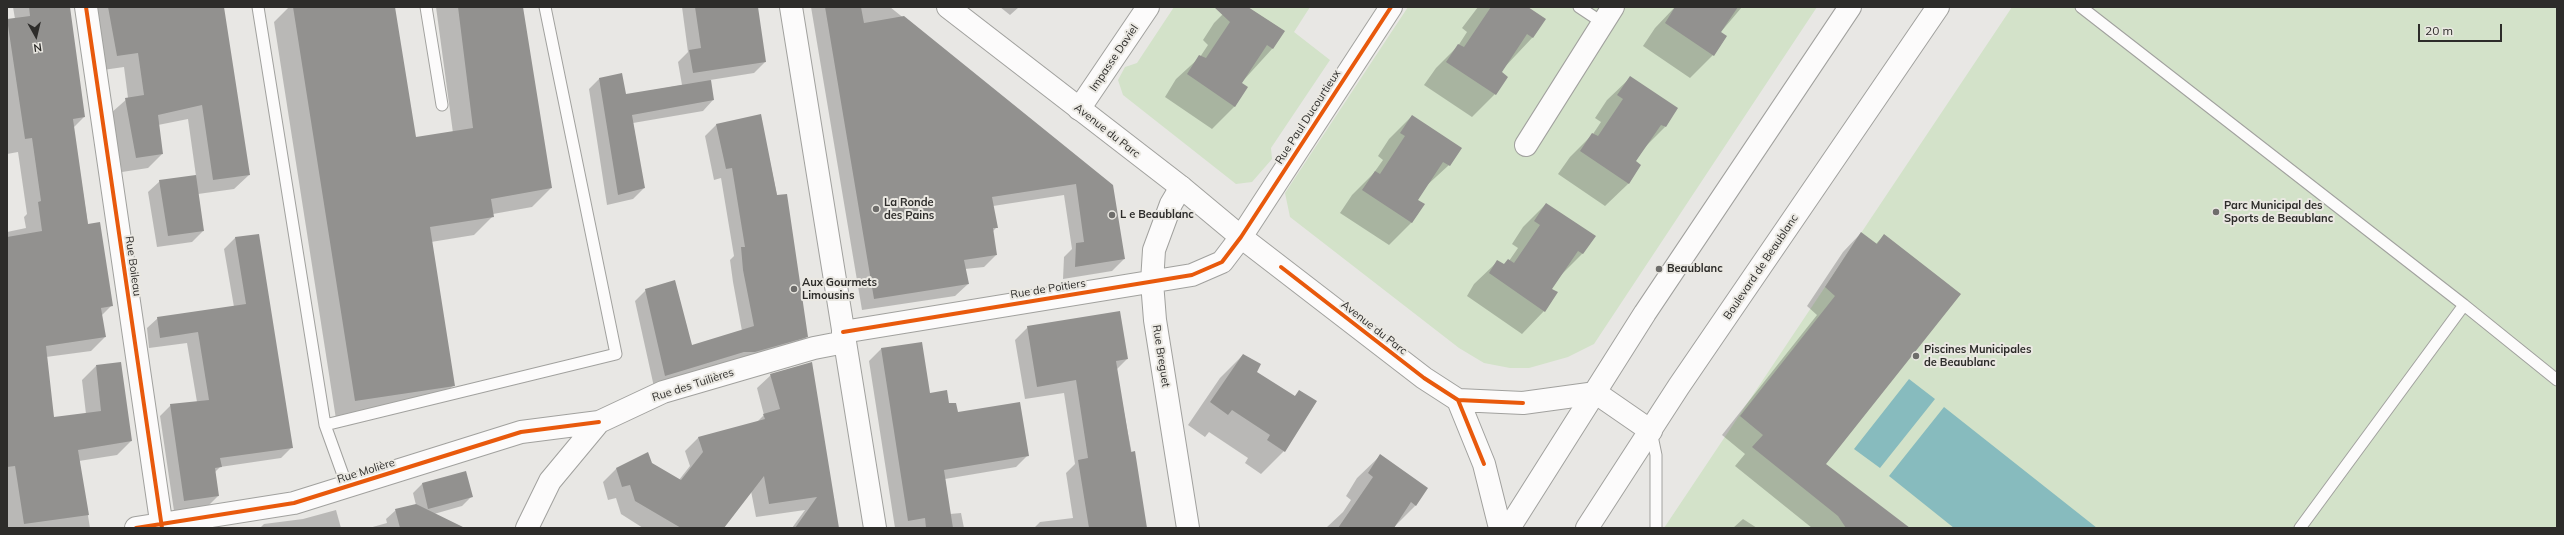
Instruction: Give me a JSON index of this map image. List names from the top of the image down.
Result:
{
  "streets": {
    "main road": [
      "Impasse Daviel",
      "Rue Paul Ducourtieux",
      "Avenue du Parc",
      "Rue Boileau",
      "Boulevard de Beaublanc",
      "Rue de Poitiers",
      "Rue Breguet",
      "Rue des Tuilières",
      "Rue Molière"
    ]
  },
  "crossings": [
    ["Impasse Daviel", "Avenue du Parc"],
    ["Rue Paul Ducourtieux", "Avenue du Parc"],
    ["Rue Paul Ducourtieux", "Rue de Poitiers"],
    ["Avenue du Parc", "Rue de Poitiers"],
    ["Avenue du Parc", "Rue Breguet"],
    ["Rue Boileau", "Rue Molière"],
    ["Rue de Poitiers", "Rue Breguet"],
    ["Rue de Poitiers", "Rue des Tuilières"],
    ["Rue des Tuilières", "Rue Molière"]
  ],
  "places": [
    "La Ronde des Pains",
    "Parc Municipal des Sports de Beaublanc",
    "L e Beaublanc",
    "Beaublanc",
    "Aux Gourmets Limousins",
    "Piscines Municipales de Beaublanc"
  ],
  "scale_bar": "20 m",
  "north": "bottom"
}
